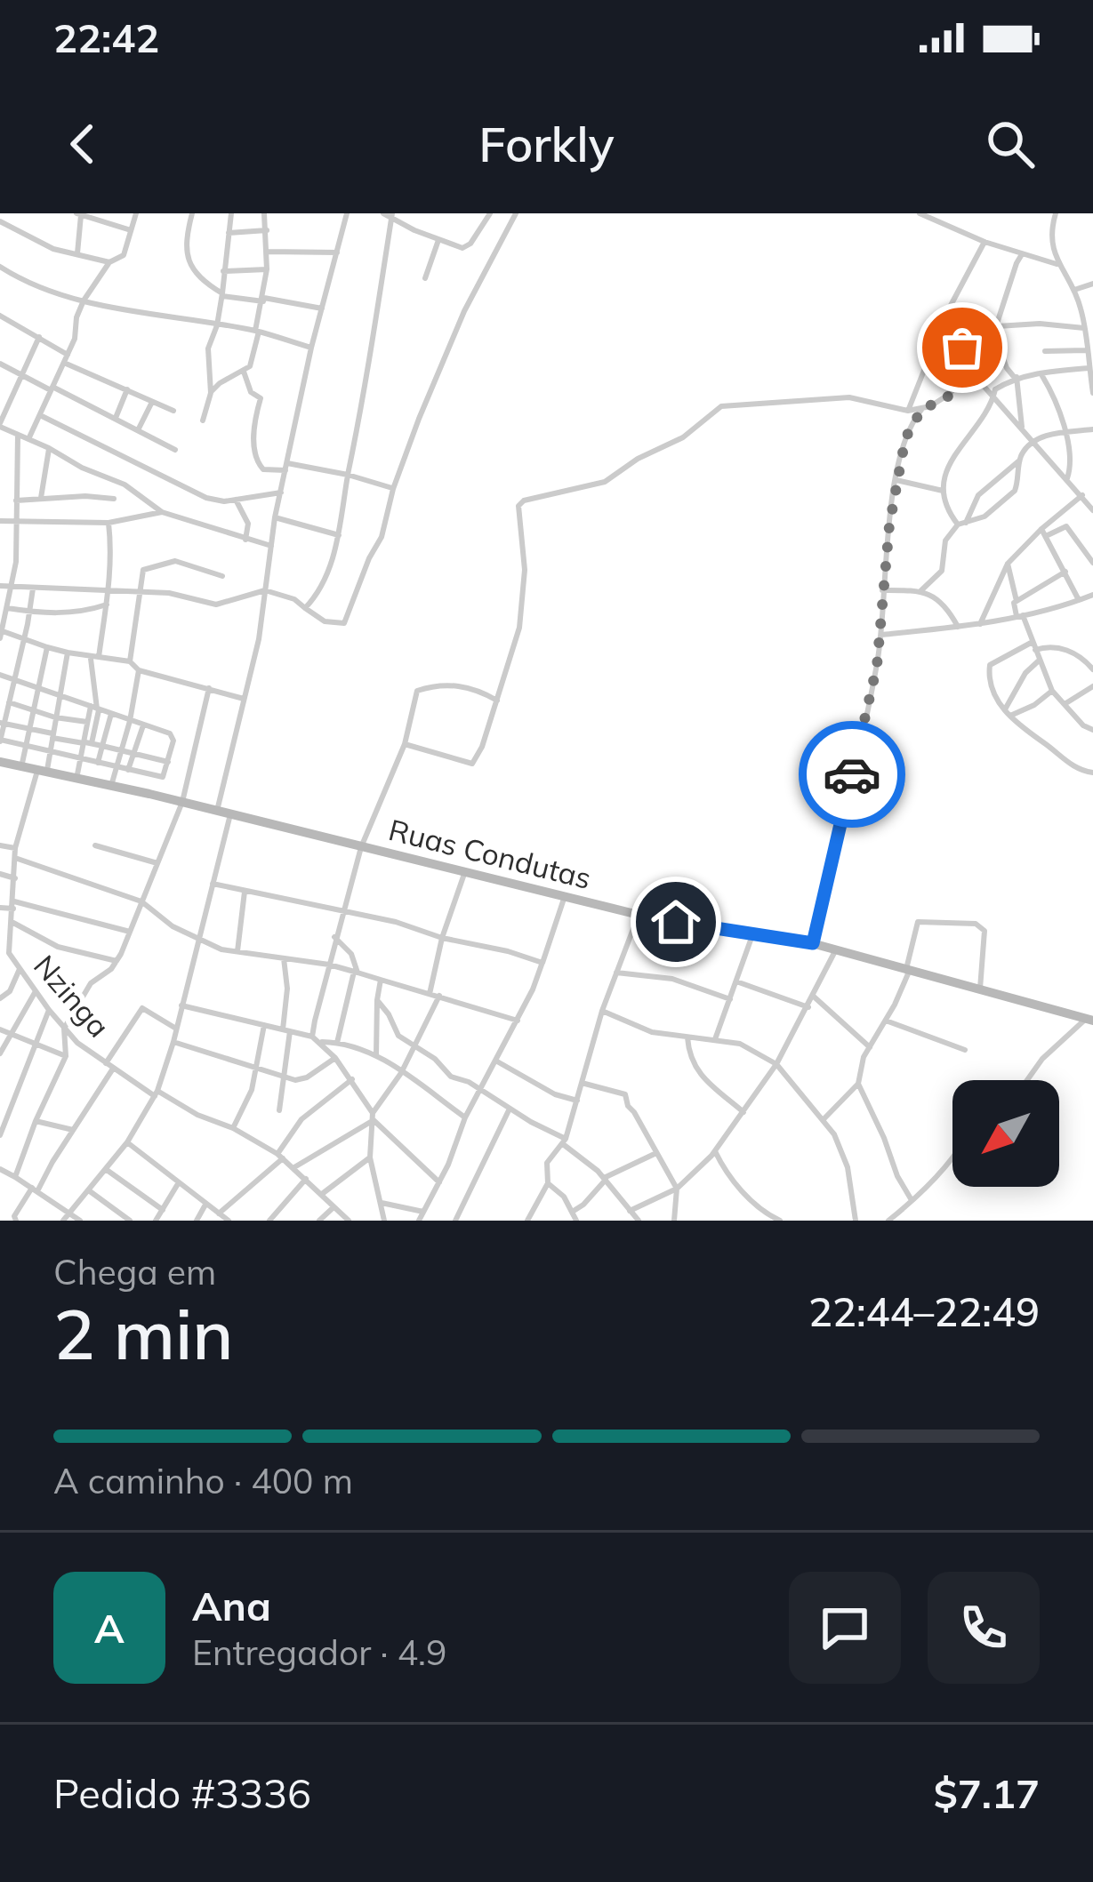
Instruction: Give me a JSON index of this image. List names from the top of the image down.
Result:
{
  "streets": {
    "street": ["Ruas Condutas", "Nzinga"]
  },
  "crossings": [
    ["Ruas Condutas", "Nzinga"]
  ],
  "north": "bottom left",
  "page": {
    "status": "22:42",
    "header": "Forkly",
    "heading": ["2 min", "Chega em", "22:44–22:49"],
    "panel": [
      "Ana",
      "Entregador · 4.9",
      "Pedido #3336",
      "$7.17"
    ],
    "bar": "A caminho · 400 m",
    "round": "A"
  }
}
